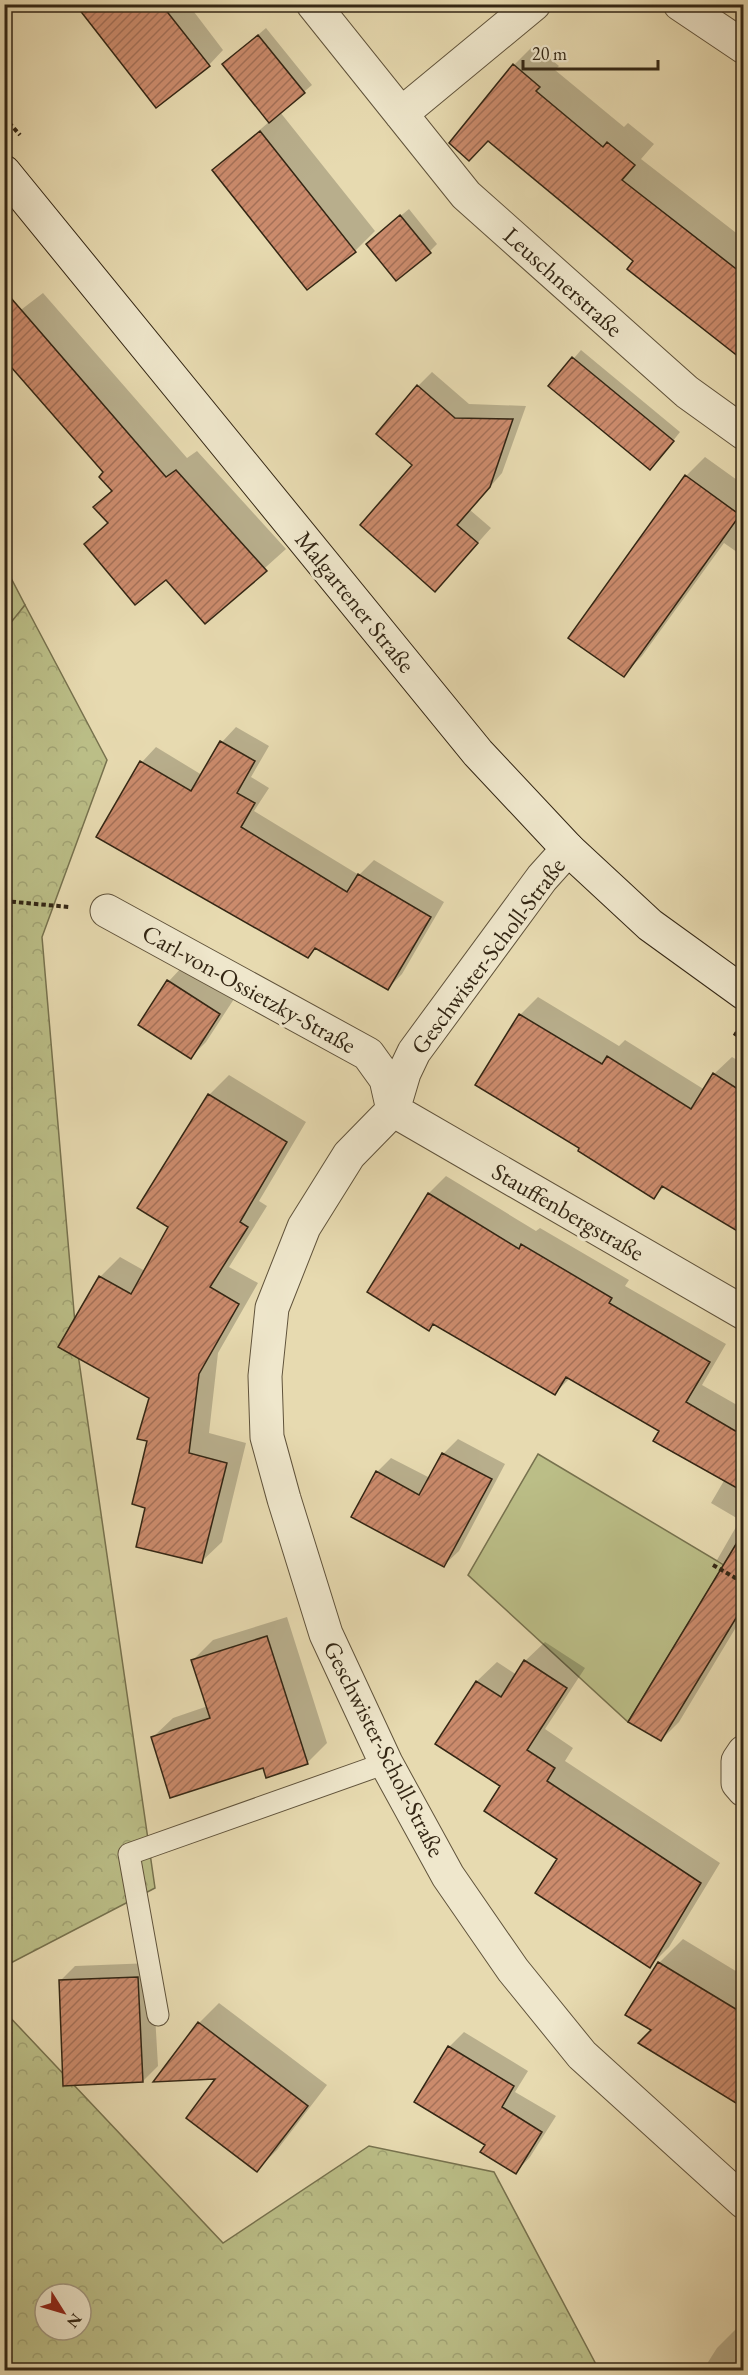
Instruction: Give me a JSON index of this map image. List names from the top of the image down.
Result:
{
  "streets": {
    "street": [
      "Leuschnerstraße",
      "Malgartener Straße",
      "Geschwister-Scholl-Straße",
      "Carl-von-Ossietzky-Straße",
      "Stauffenbergstraße"
    ]
  },
  "crossings": [
    ["Malgartener Straße", "Geschwister-Scholl-Straße"],
    ["Geschwister-Scholl-Straße", "Carl-von-Ossietzky-Straße"],
    ["Geschwister-Scholl-Straße", "Stauffenbergstraße"],
    ["Carl-von-Ossietzky-Straße", "Stauffenbergstraße"]
  ],
  "scale_bar": "20 m",
  "north": "bottom right"
}
